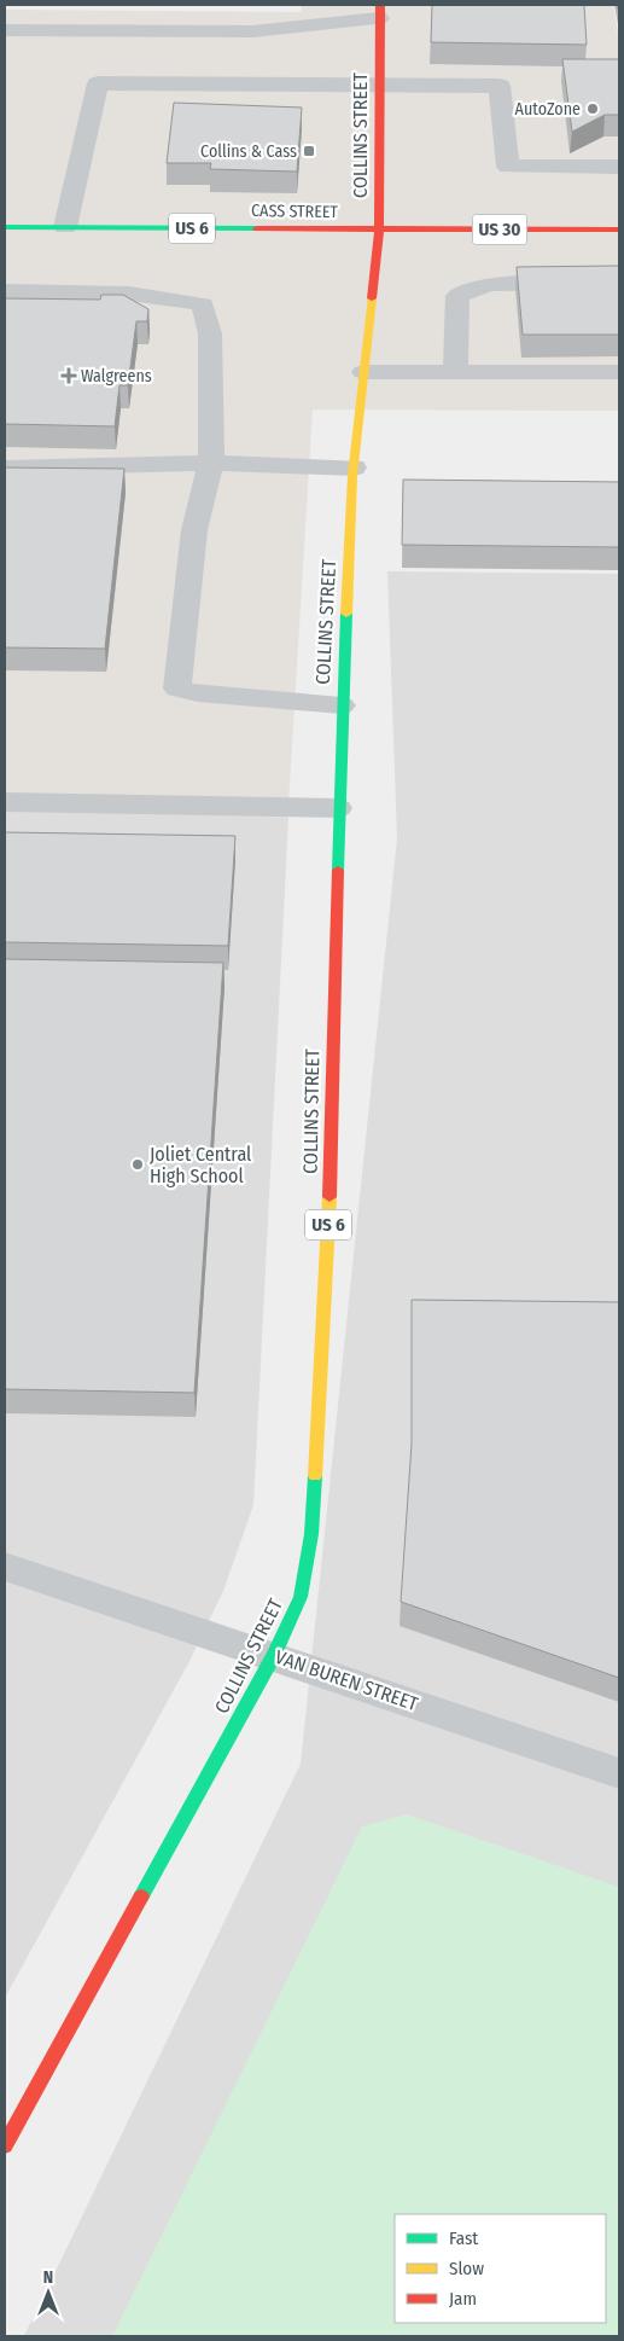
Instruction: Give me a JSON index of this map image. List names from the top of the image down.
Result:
{
  "streets": {
    "main road": [
      "COLLINS STREET",
      "CASS STREET",
      "US 6",
      "US 30"
    ],
    "street": ["VAN BUREN STREET"]
  },
  "crossings": [
    ["COLLINS STREET", "CASS STREET"],
    ["COLLINS STREET", "VAN BUREN STREET"]
  ],
  "places": {
    "other": ["AutoZone", "Joliet Central High School"],
    "transit": ["Collins & Cass"],
    "health": ["Walgreens"]
  },
  "legend": ["Fast", "Slow", "Jam"],
  "north": "top"
}
